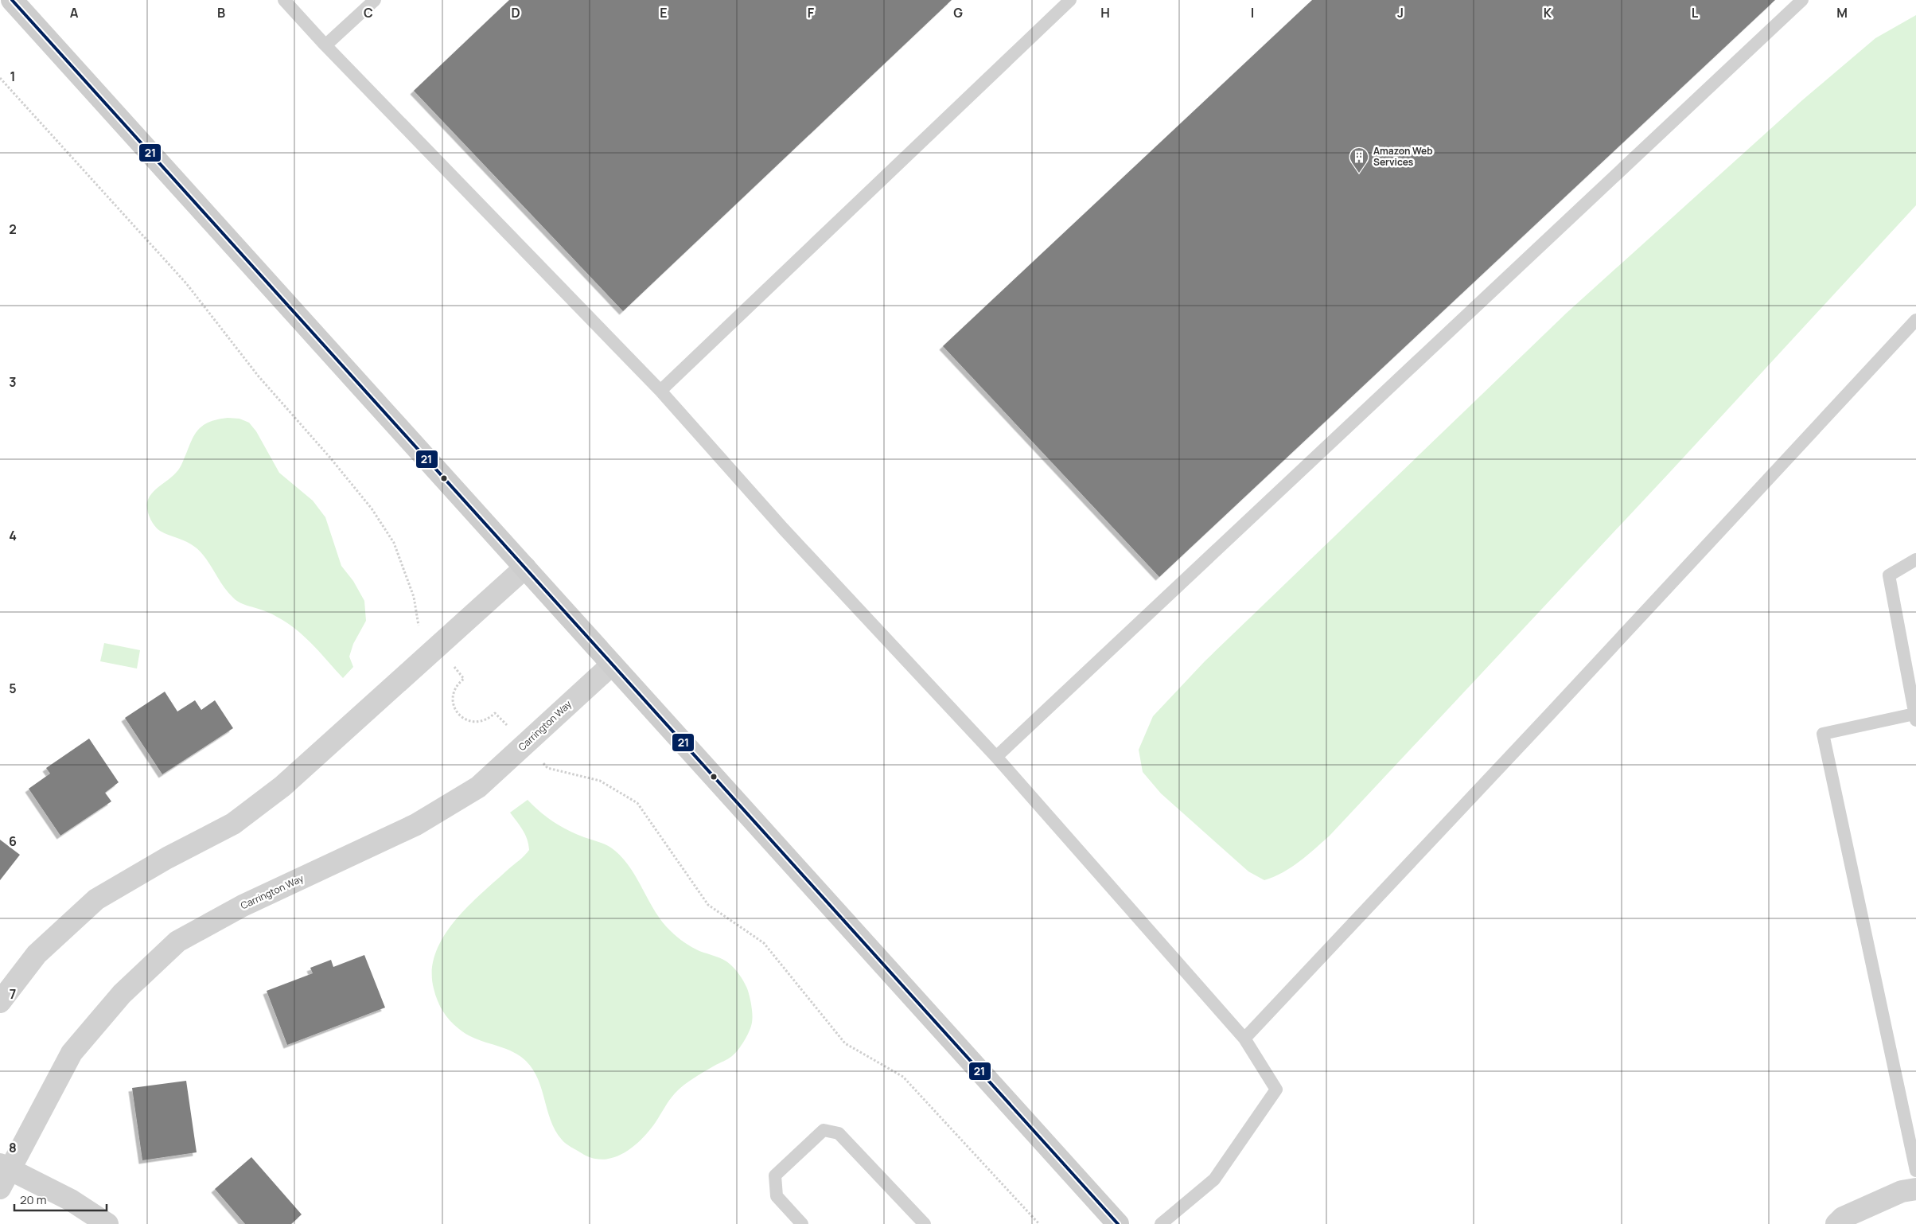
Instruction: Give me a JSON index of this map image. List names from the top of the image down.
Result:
{
  "streets": {
    "street": ["Carrington Way"]
  },
  "places": {
    "building": ["Amazon Web Services"]
  },
  "lines": ["transit line 21"],
  "scale_bar": "20 m",
  "grid": {
    "columns": [
      "A",
      "B",
      "C",
      "D",
      "E",
      "F",
      "G",
      "H",
      "I",
      "J",
      "K",
      "L",
      "M"
    ],
    "rows": [
      "1",
      "2",
      "3",
      "4",
      "5",
      "6",
      "7",
      "8"
    ]
  }
}
